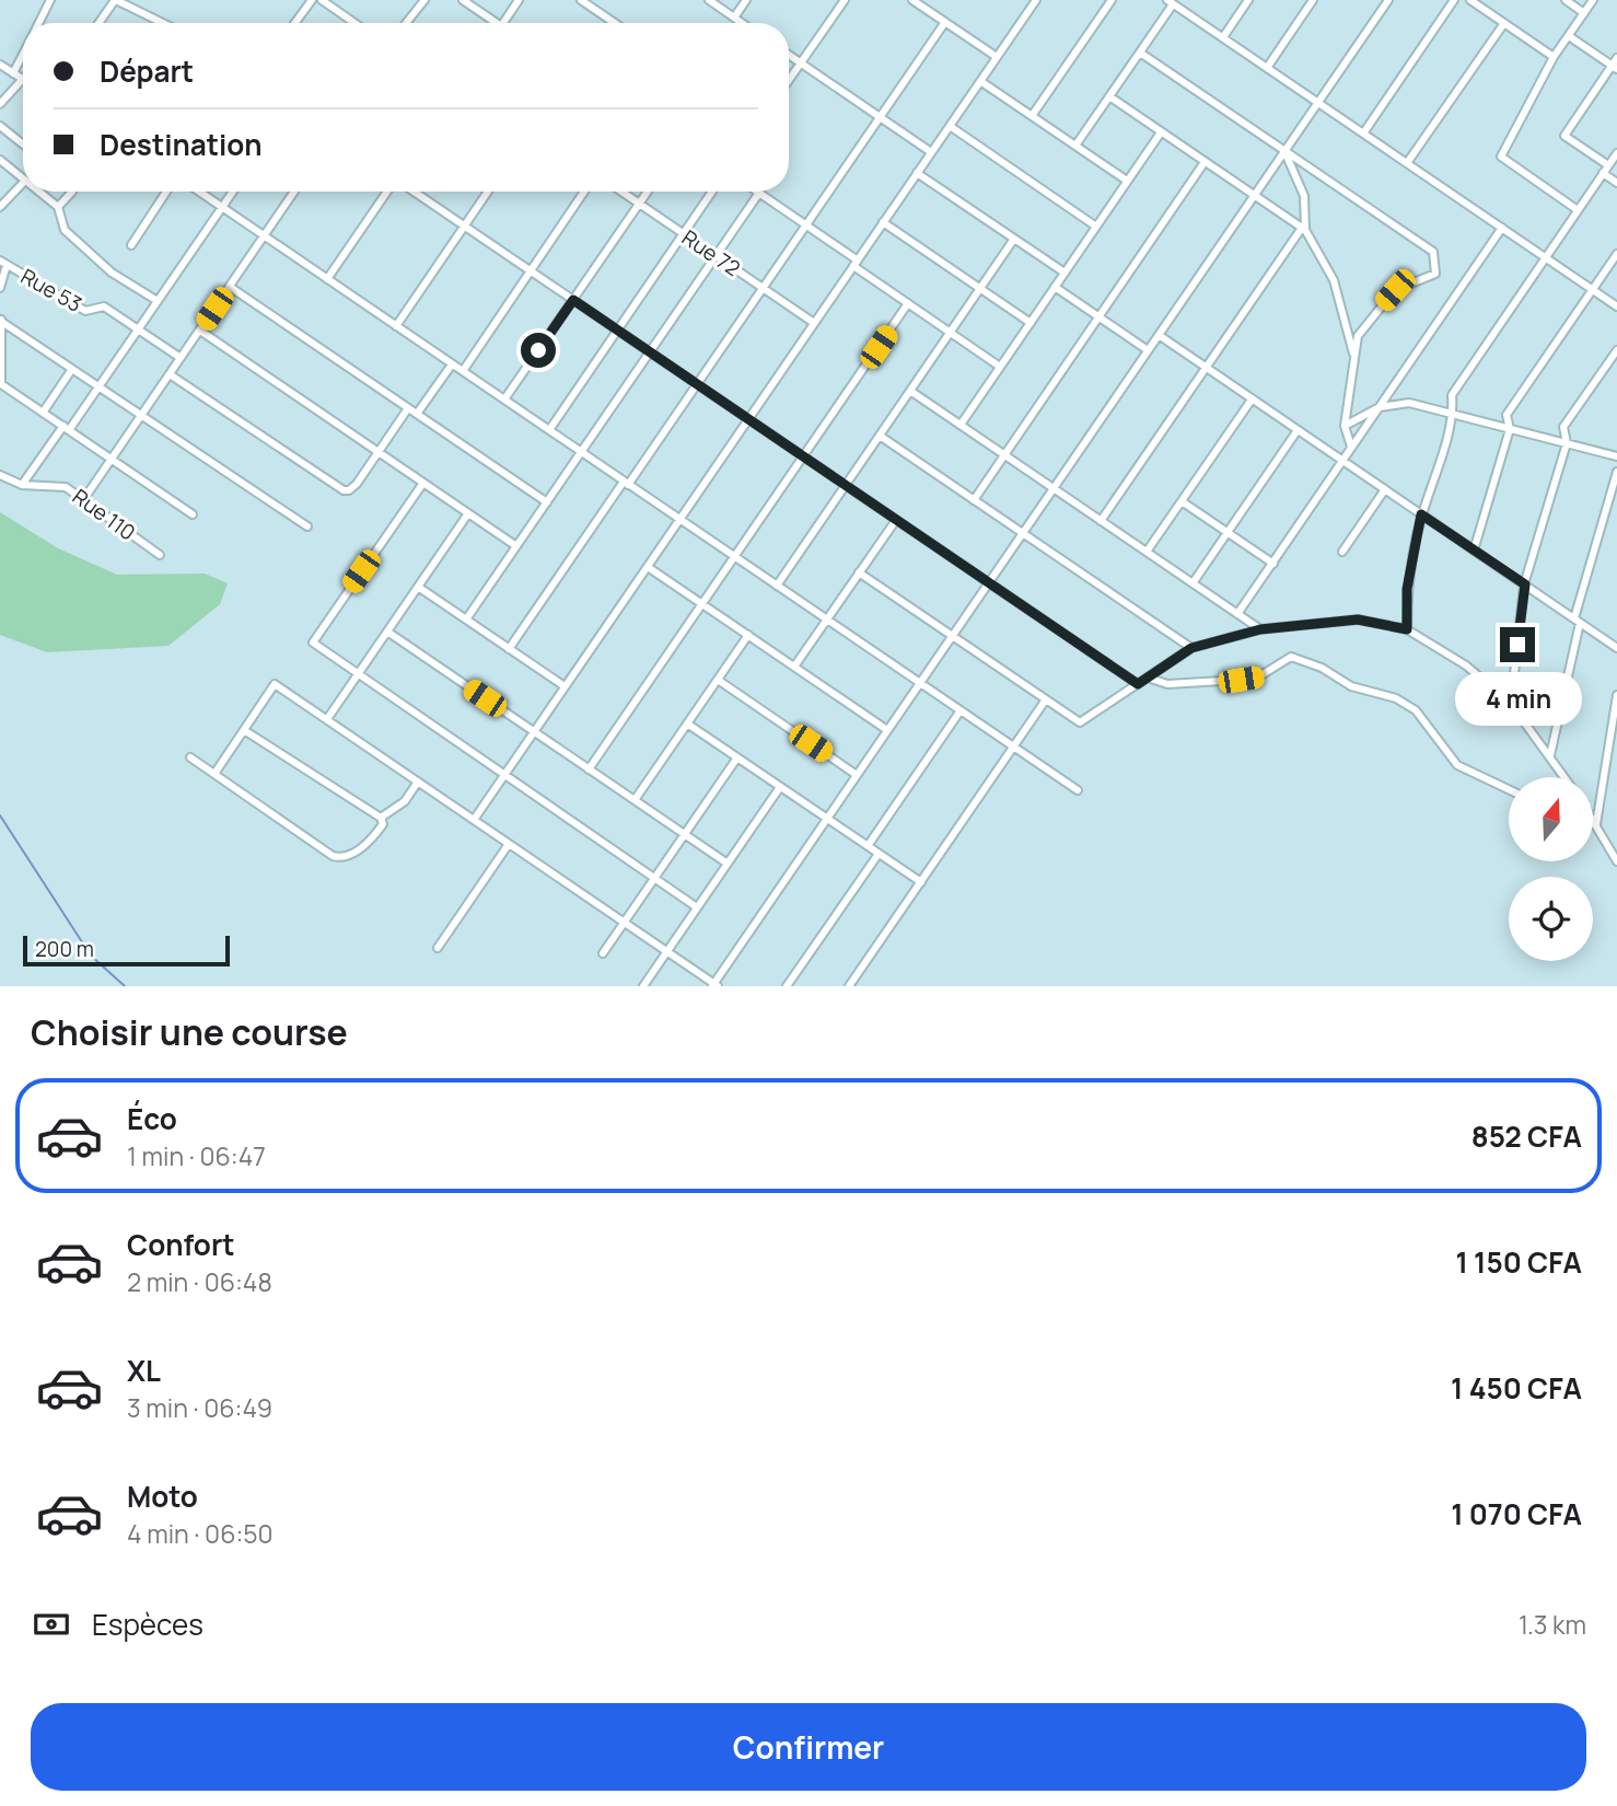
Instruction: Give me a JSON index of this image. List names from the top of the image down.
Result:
{
  "streets": {
    "street": ["Rue 72", "Rue 53", "Rue 110"]
  },
  "scale_bar": "200 m",
  "north": "top",
  "page": {
    "banner": ["Départ", "Destination"],
    "bubble": "4 min",
    "scale": "200 m",
    "heading": "Choisir une course",
    "list": [
      {
        "name": "Éco",
        "note": "1 min · 06:47",
        "value": "852 CFA"
      },
      {
        "name": "Confort",
        "note": "2 min · 06:48",
        "value": "1 150 CFA"
      },
      {
        "name": "XL",
        "note": "3 min · 06:49",
        "value": "1 450 CFA"
      },
      {
        "name": "Moto",
        "note": "4 min · 06:50",
        "value": "1 070 CFA"
      }
    ],
    "pay": ["Espèces", "1.3 km"],
    "buttons": "Confirmer"
  }
}
